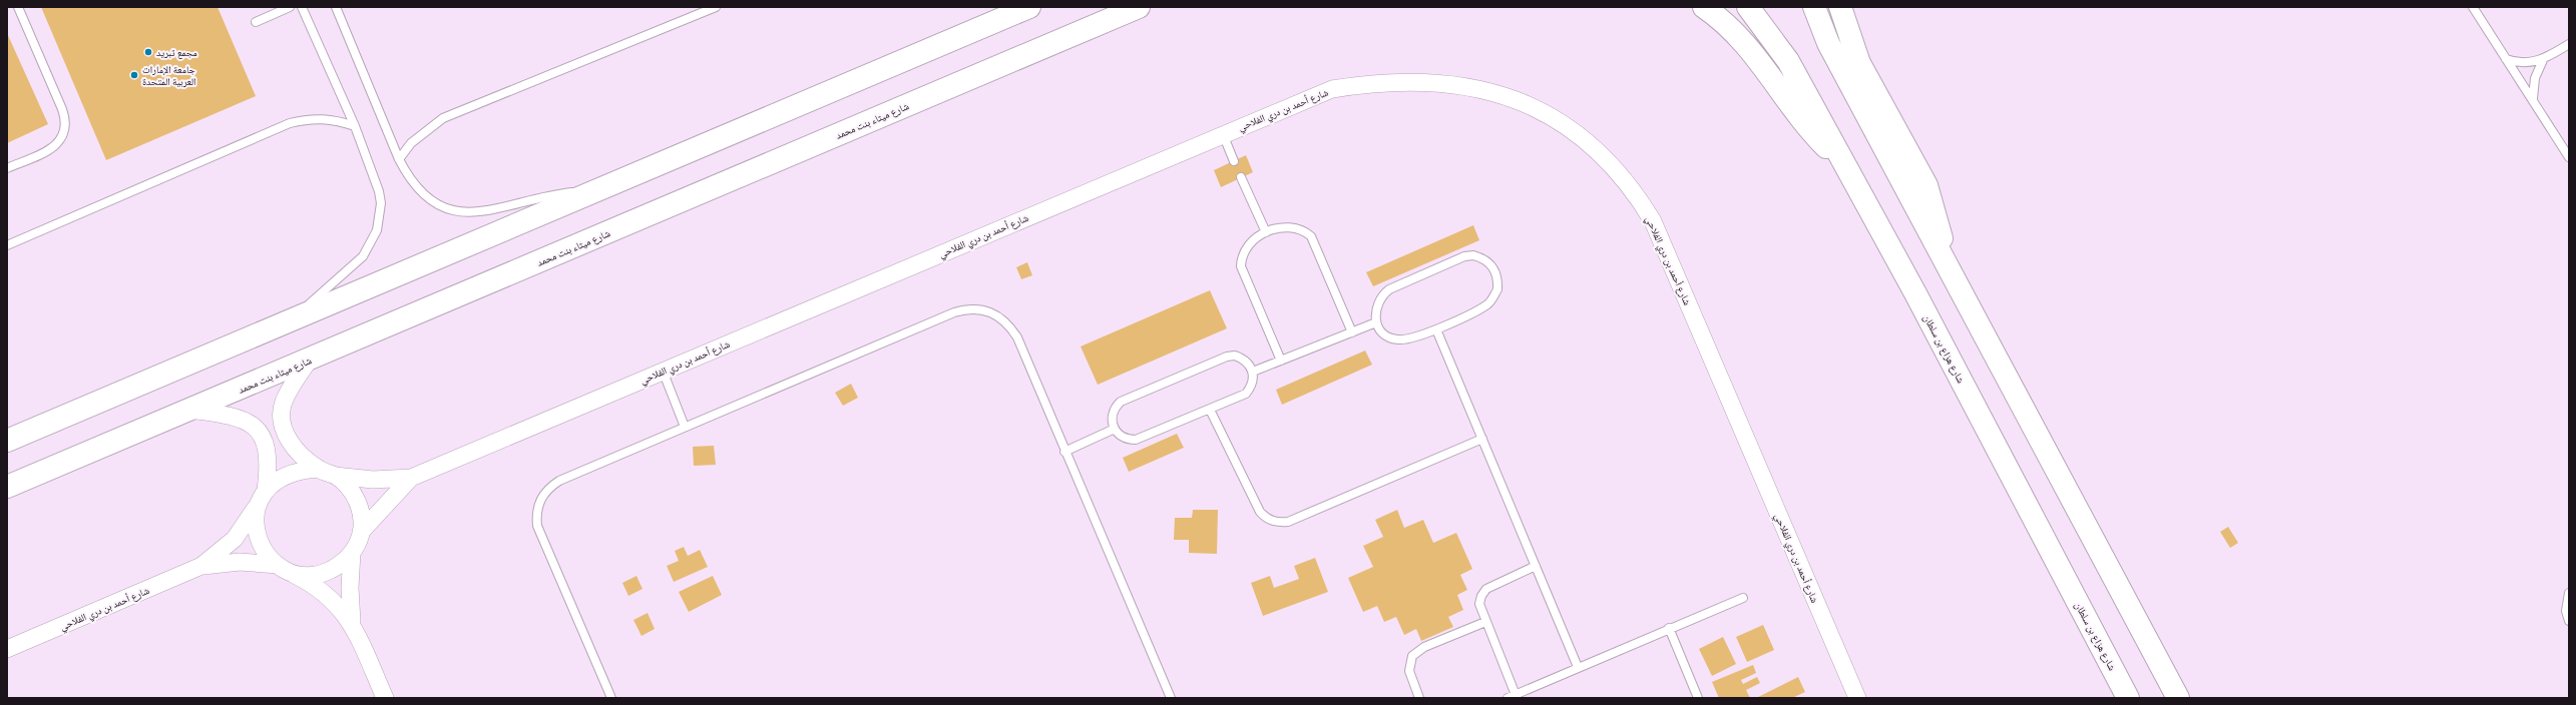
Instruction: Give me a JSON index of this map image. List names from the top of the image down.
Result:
{
  "streets": {
    "main road": ["شارع ميثاء بنت محمد", "شارع هزاع بن سلطان"],
    "street": ["شارع أحمد بن دري الفلاحي"]
  },
  "places": ["مجمع تبريد", "جامعة الإمارات العربية المتحدة"]
}
